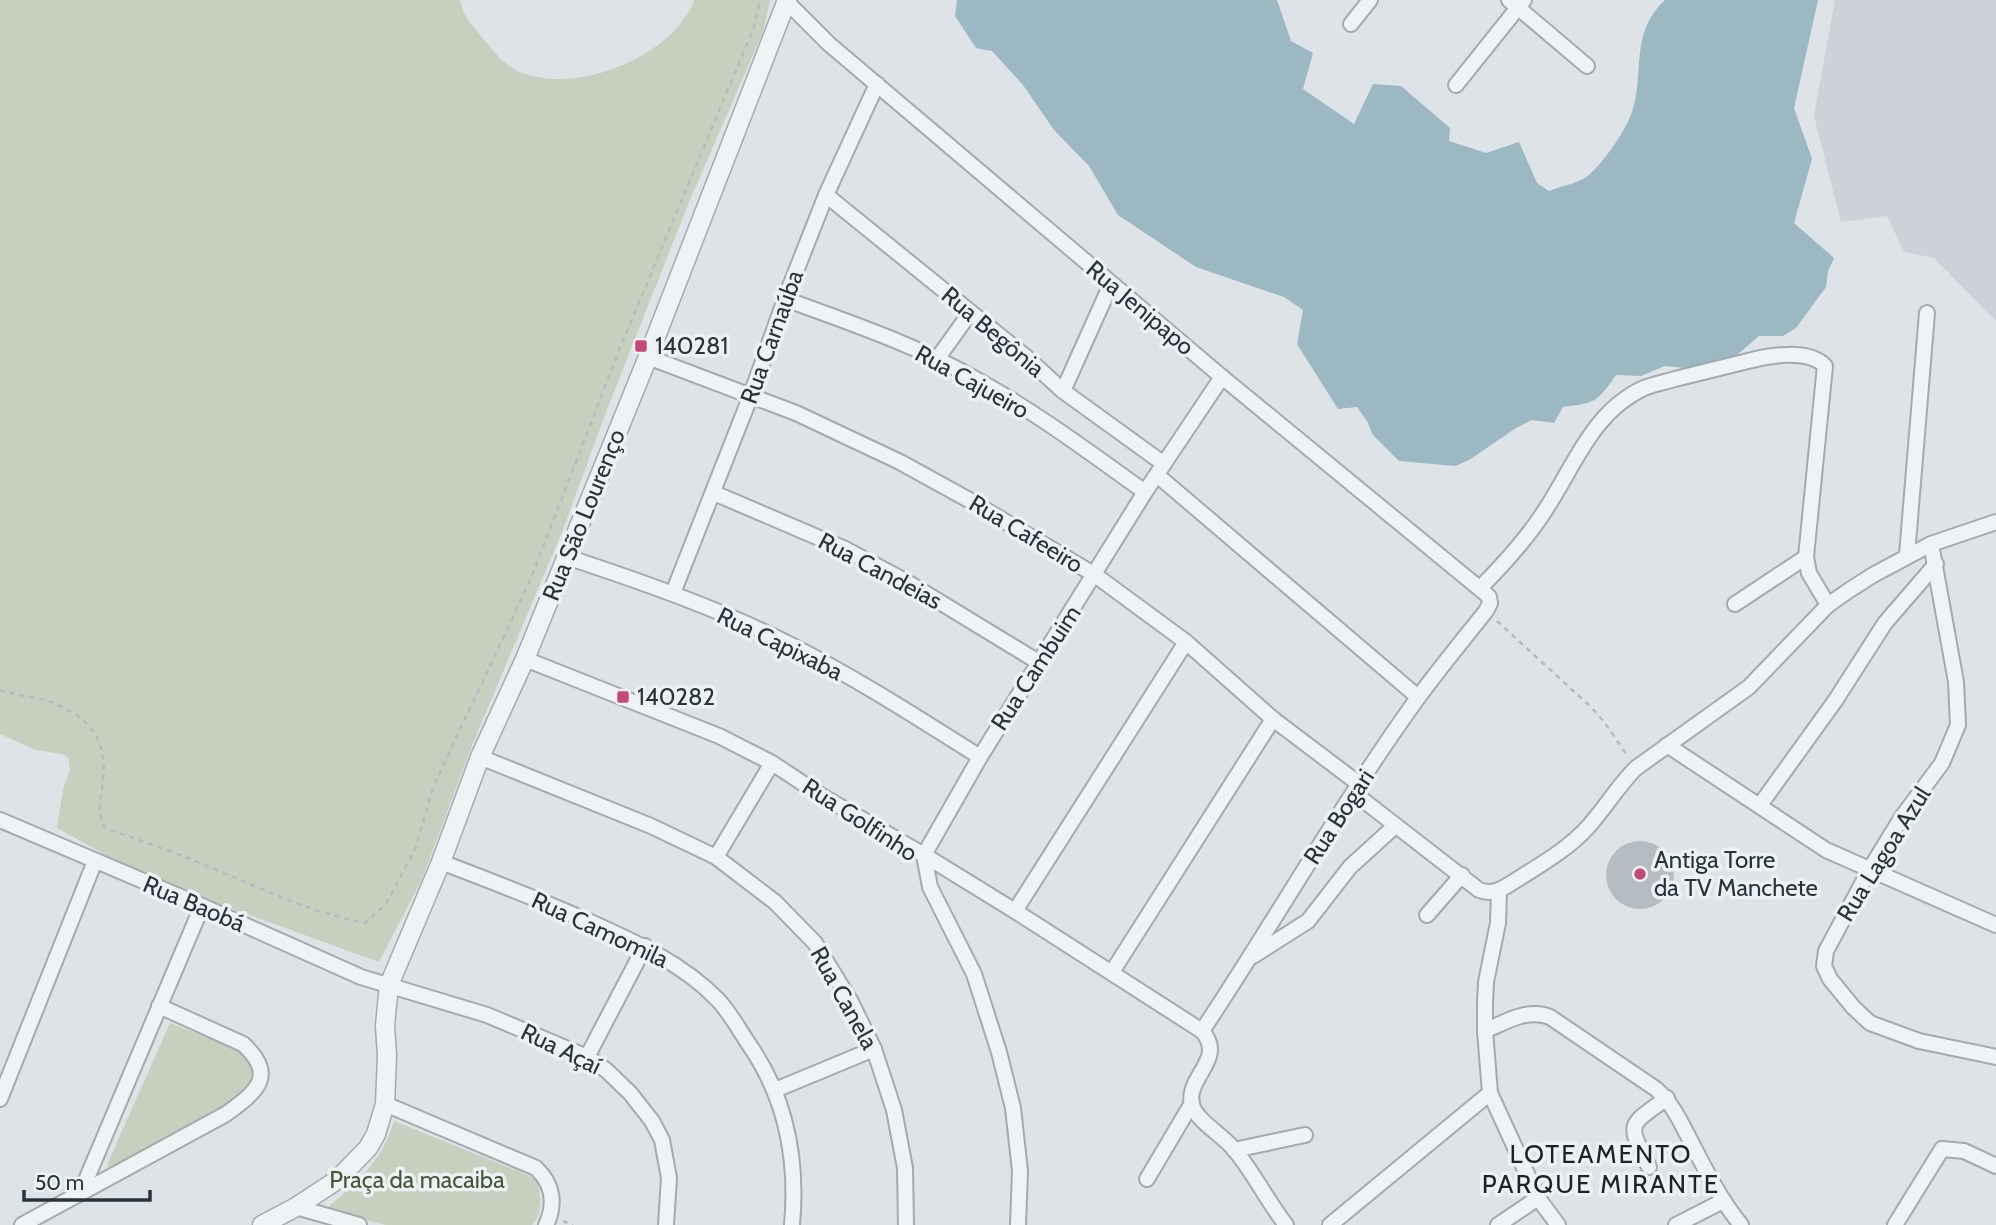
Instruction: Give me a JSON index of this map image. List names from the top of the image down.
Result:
{
  "streets": {
    "street": [
      "Rua Jenipapo",
      "Rua Begônia",
      "Rua Carnaúba",
      "Rua Cajueiro",
      "Rua São Lourenço",
      "Rua Cafeeiro",
      "Rua Candeias",
      "Rua Capixaba",
      "Rua Cambuim",
      "Rua Bogari",
      "Rua Golfinho",
      "Rua Lagoa Azul",
      "Rua Baobá",
      "Rua Camomila",
      "Rua Canela",
      "Rua Açaí"
    ]
  },
  "crossings": [
    ["Rua Jenipapo", "Rua Carnaúba"],
    ["Rua Jenipapo", "Rua São Lourenço"],
    ["Rua Jenipapo", "Rua Cambuim"],
    ["Rua Begônia", "Rua Carnaúba"],
    ["Rua Begônia", "Rua Cambuim"],
    ["Rua Carnaúba", "Rua Cajueiro"],
    ["Rua Carnaúba", "Rua Cafeeiro"],
    ["Rua Carnaúba", "Rua Candeias"],
    ["Rua Carnaúba", "Rua Capixaba"],
    ["Rua Cajueiro", "Rua Cambuim"],
    ["Rua São Lourenço", "Rua Cafeeiro"],
    ["Rua São Lourenço", "Rua Capixaba"],
    ["Rua São Lourenço", "Rua Golfinho"],
    ["Rua São Lourenço", "Rua Baobá"],
    ["Rua São Lourenço", "Rua Camomila"],
    ["Rua São Lourenço", "Rua Canela"],
    ["Rua São Lourenço", "Rua Açaí"],
    ["Rua Cafeeiro", "Rua Cambuim"],
    ["Rua Cafeeiro", "Rua Bogari"],
    ["Rua Candeias", "Rua Cambuim"],
    ["Rua Capixaba", "Rua Cambuim"],
    ["Rua Cambuim", "Rua Golfinho"],
    ["Rua Baobá", "Rua Açaí"]
  ],
  "districts": ["LOTEAMENTO PARQUE MIRANTE"],
  "parks": ["Praça da macaiba"],
  "places": {
    "transit": ["140281", "140282"],
    "other": ["Antiga Torre da TV Manchete"]
  },
  "scale_bar": "50 m"
}
